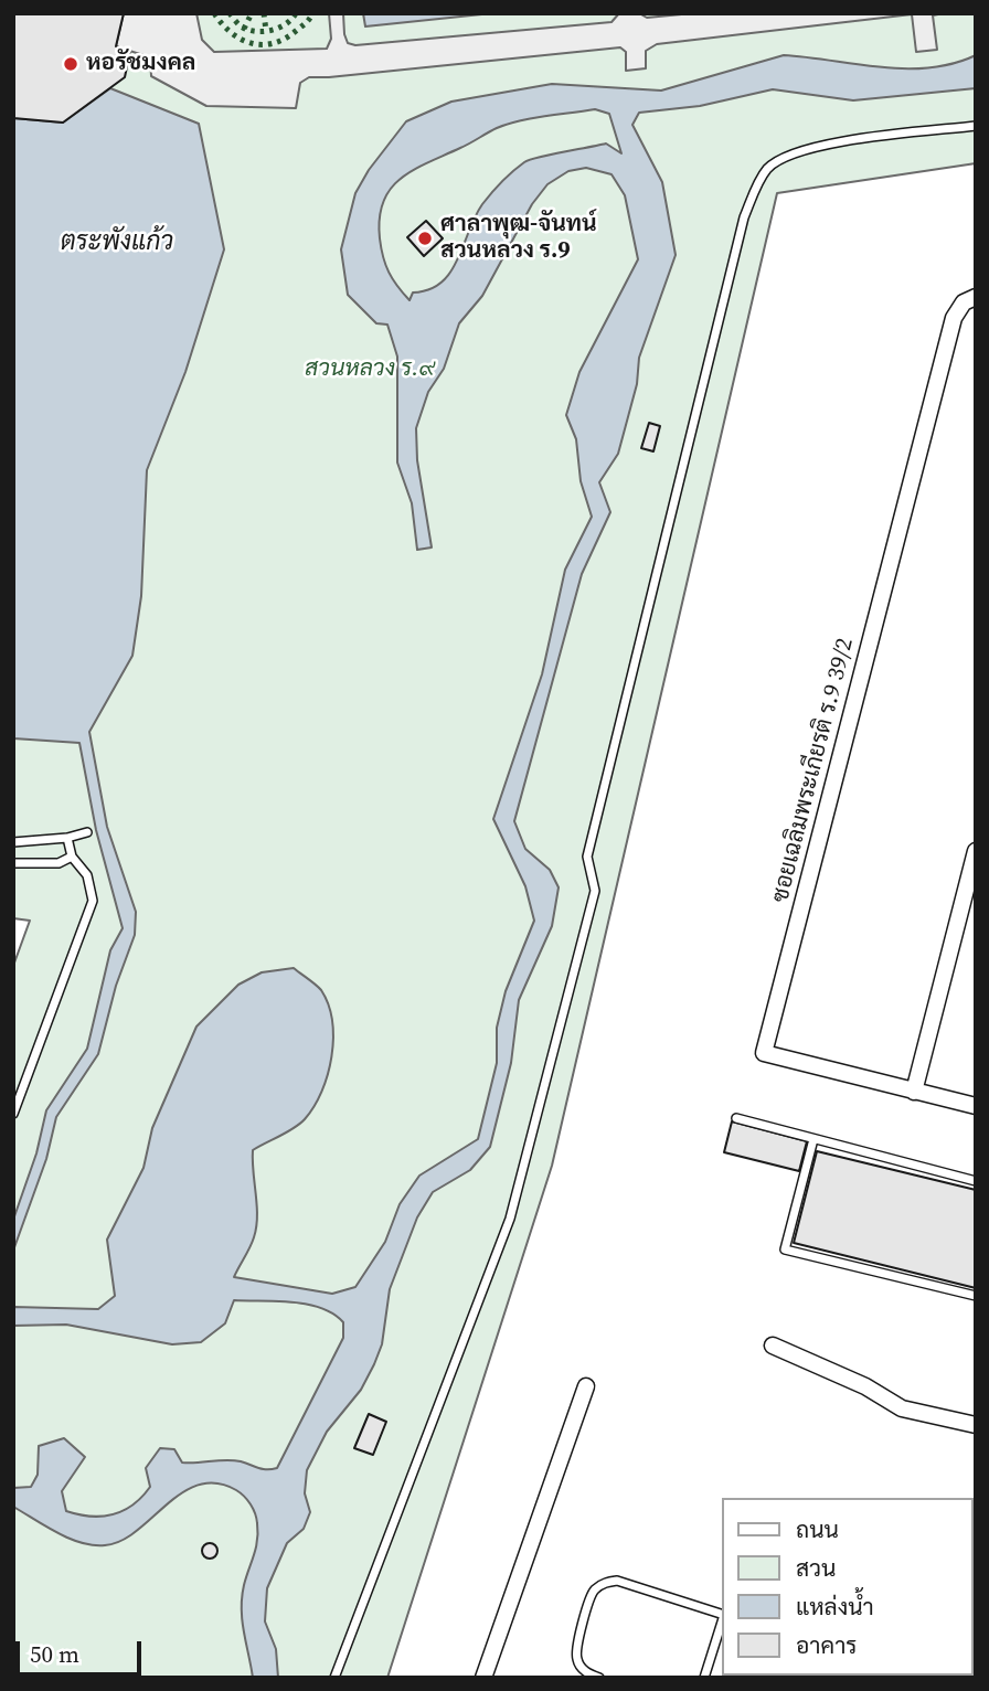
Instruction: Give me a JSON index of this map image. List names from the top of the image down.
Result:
{
  "streets": {
    "street": ["ซอยเฉลิมพระเกียรติ ร.9 39/2"]
  },
  "water": ["ตระพังแก้ว"],
  "parks": ["สวนหลวง ร.๙"],
  "places": ["หอรัชมงคล", "ศาลาพุฒ-จันทน์ สวนหลวง ร.9"],
  "legend": [
    "ถนน",
    "สวน",
    "แหล่งน้ำ",
    "อาคาร"
  ],
  "scale_bar": "50 m"
}
